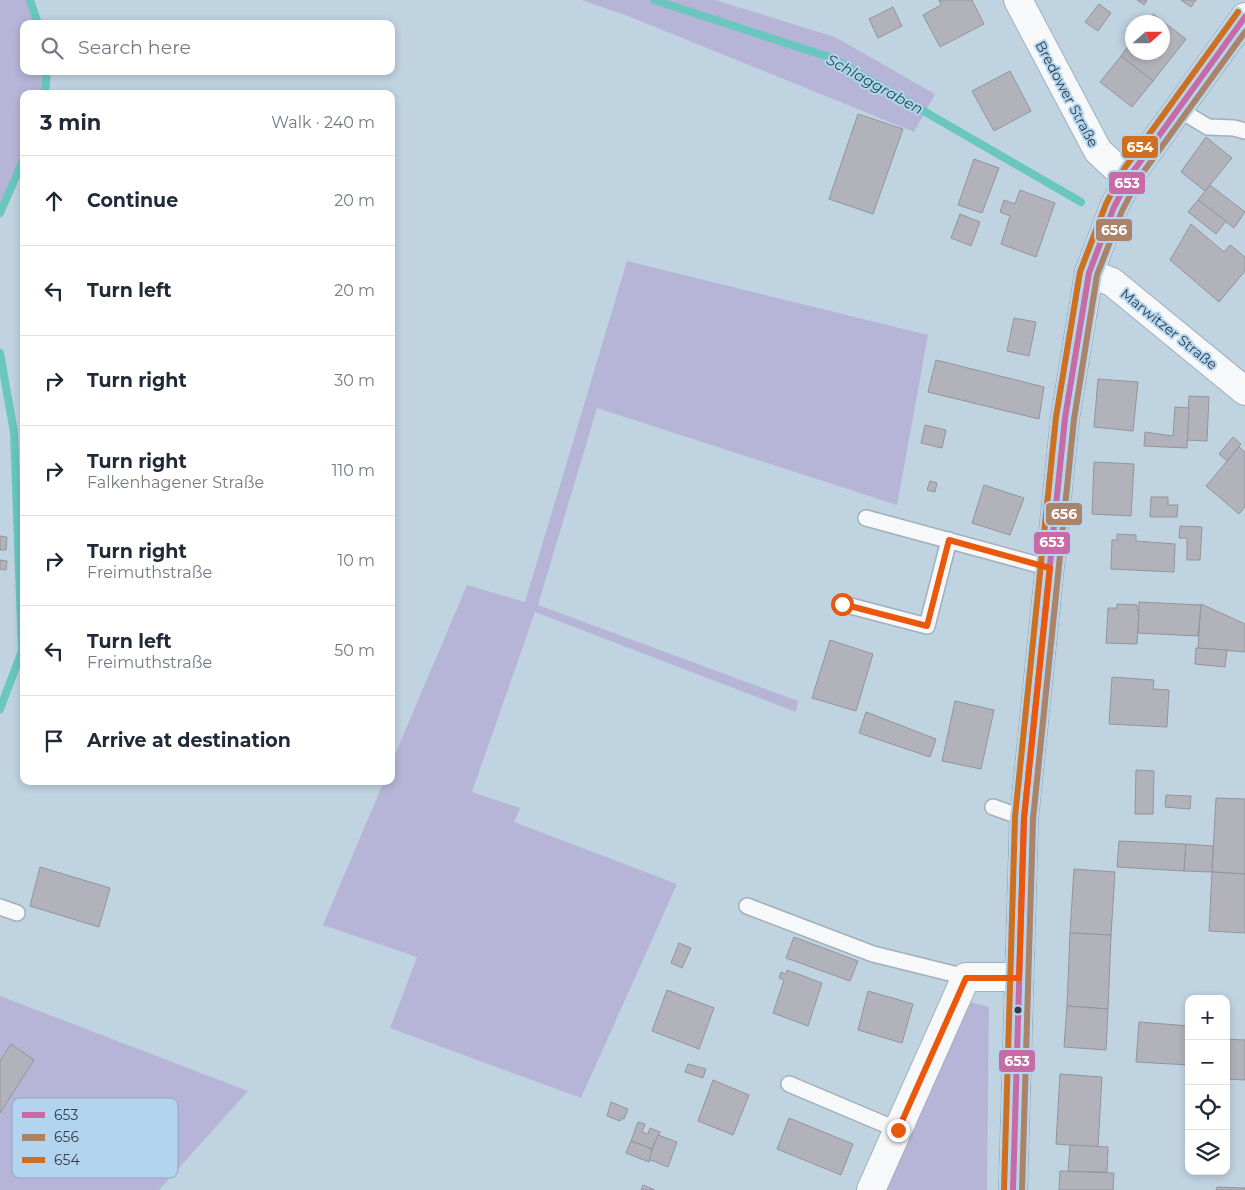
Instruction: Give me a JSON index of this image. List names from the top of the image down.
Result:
{
  "streets": {
    "main road": ["Bredower Straße", "Marwitzer Straße"]
  },
  "water": ["Schlaggraben"],
  "lines": ["transit line 654", "transit line 653", "transit line 656"],
  "legend": ["653", "656", "654"],
  "north": "right",
  "page": {
    "search": "Search here",
    "heading": ["3 min", "Walk · 240 m"],
    "list": [
      ["Continue", "20 m"],
      ["Turn left", "20 m"],
      ["Turn right", "30 m"],
      ["Turn right", "Falkenhagener Straße", "110 m"],
      ["Turn right", "Freimuthstraße", "10 m"],
      ["Turn left", "Freimuthstraße", "50 m"],
      "Arrive at destination"
    ],
    "map_buttons": ["+", "−"]
  }
}
